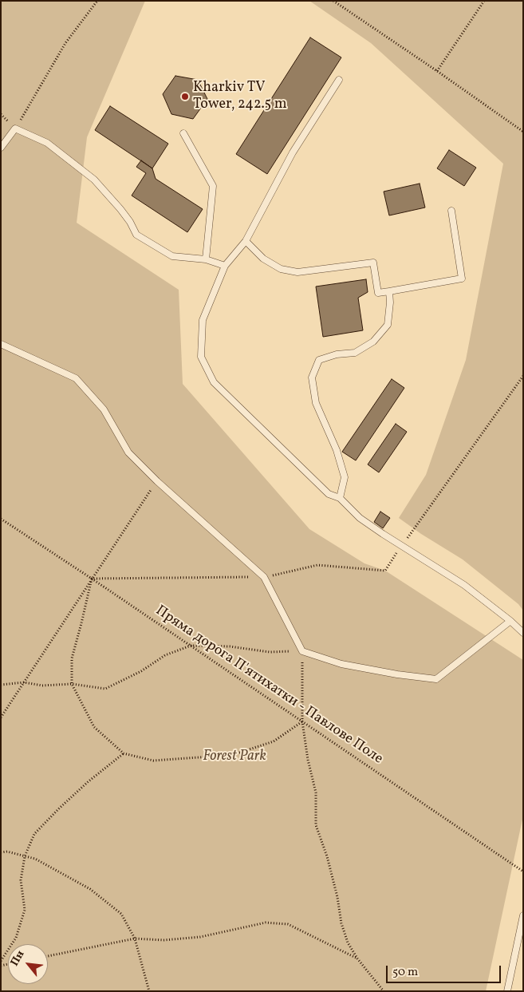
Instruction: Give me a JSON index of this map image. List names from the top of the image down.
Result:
{
  "streets": {
    "path": ["Пряма дорога П'ятихатки - Павлове Поле"]
  },
  "parks": ["Forest Park"],
  "places": ["Kharkiv TV Tower, 242.5 m"],
  "scale_bar": "50 m",
  "north": "top left"
}
